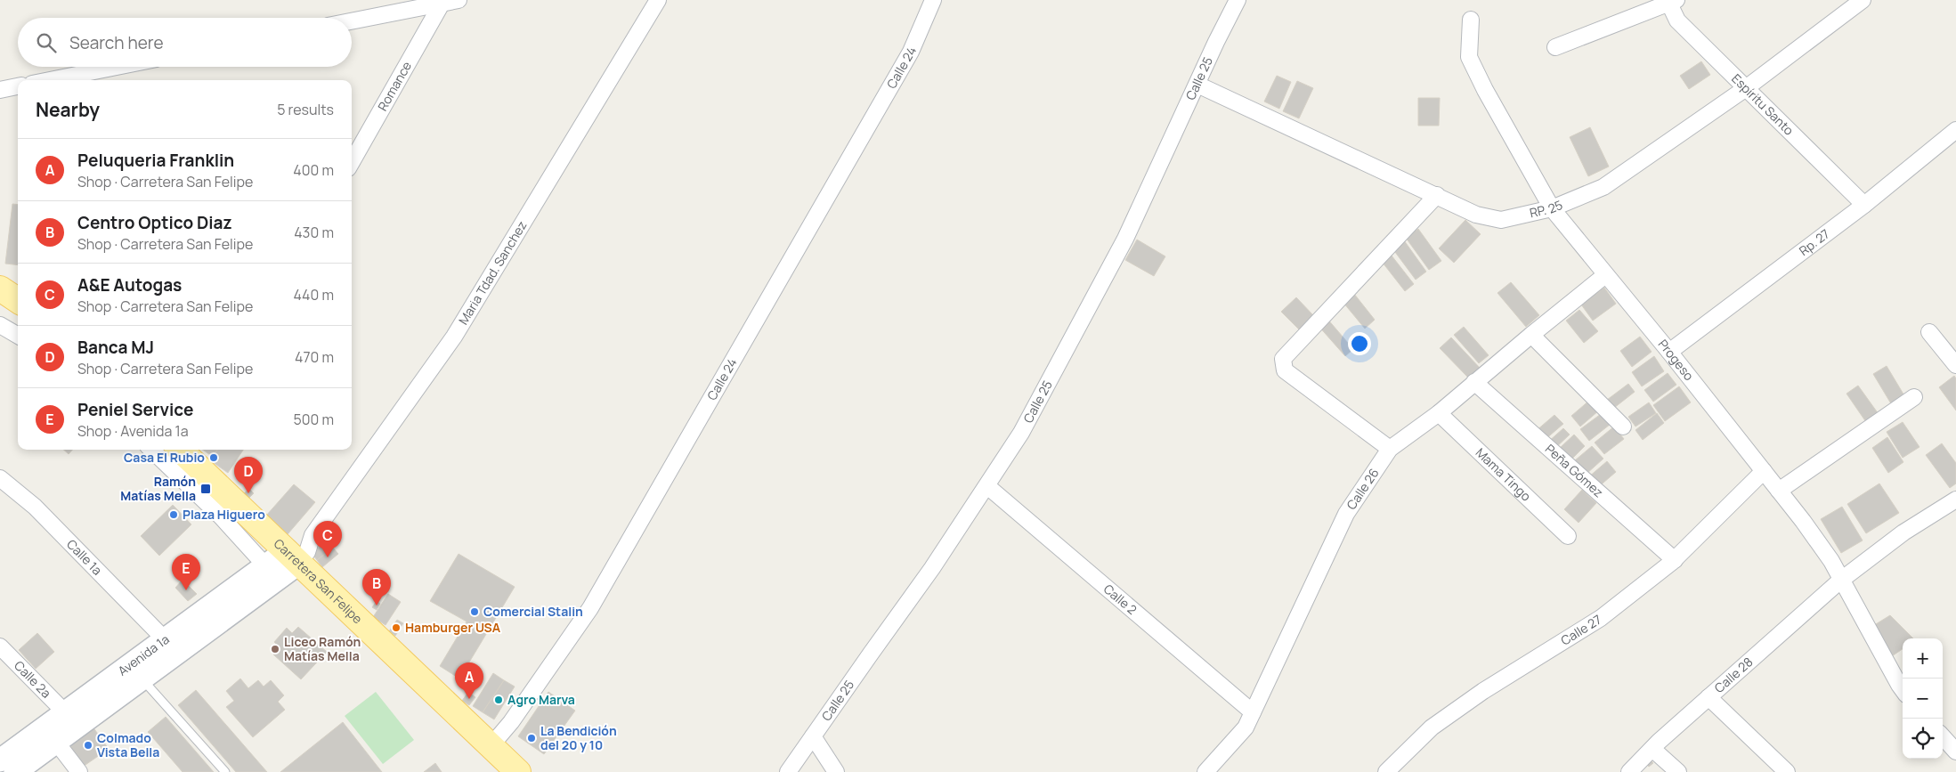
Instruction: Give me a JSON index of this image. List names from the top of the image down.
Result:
{
  "streets": {
    "main road": ["Carretera San Felipe", "Avenida 1a"],
    "street": [
      "Calle 24",
      "Calle 25",
      "Romance",
      "Espíritu Santo",
      "RP. 25",
      "Rp. 27",
      "Maria Tdad. Sanchez",
      "Progeso",
      "Peña Gómez",
      "Mama Tingo",
      "Calle 26",
      "Calle 1a",
      "Calle 2",
      "Calle 27",
      "Calle 28",
      "Calle 2a"
    ]
  },
  "crossings": [
    ["Calle 24", "Carretera San Felipe"],
    ["Calle 25", "RP. 25"],
    ["Calle 25", "Calle 2"],
    ["Espíritu Santo", "RP. 25"],
    ["Espíritu Santo", "Rp. 27"],
    ["RP. 25", "Progeso"],
    ["Rp. 27", "Progeso"],
    ["Maria Tdad. Sanchez", "Carretera San Felipe"],
    ["Maria Tdad. Sanchez", "Avenida 1a"],
    ["Progeso", "Calle 26"],
    ["Progeso", "Calle 27"],
    ["Progeso", "Calle 28"],
    ["Peña Gómez", "Calle 26"],
    ["Peña Gómez", "Calle 27"],
    ["Mama Tingo", "Calle 26"],
    ["Calle 26", "Calle 2"],
    ["Calle 1a", "Avenida 1a"],
    ["Carretera San Felipe", "Avenida 1a"],
    ["Avenida 1a", "Calle 2a"]
  ],
  "places": {
    "other": [
      "Casa El Rubio",
      "Plaza Higuero",
      "Comercial Stalin",
      "Hamburger USA",
      "Liceo Ramón Matías Mella",
      "Agro Marva",
      "La Bendición del 20 y 10",
      "Colmado Vista Bella"
    ],
    "transit": ["Ramón Matías Mella"]
  },
  "page": {
    "search": "Search here",
    "heading": ["Nearby", "5 results"],
    "list": [
      {
        "mark": "A",
        "name": "Peluqueria Franklin",
        "note": "Shop · Carretera San Felipe",
        "value": "400 m"
      },
      {
        "mark": "B",
        "name": "Centro Optico Diaz",
        "note": "Shop · Carretera San Felipe",
        "value": "430 m"
      },
      {
        "mark": "C",
        "name": "A&E Autogas",
        "note": "Shop · Carretera San Felipe",
        "value": "440 m"
      },
      {
        "mark": "D",
        "name": "Banca MJ",
        "note": "Shop · Carretera San Felipe",
        "value": "470 m"
      },
      {
        "mark": "E",
        "name": "Peniel Service",
        "note": "Shop · Avenida 1a",
        "value": "500 m"
      }
    ],
    "pins": [
      "D",
      "C",
      "E",
      "B",
      "A"
    ],
    "map_buttons": ["+", "−"]
  }
}
